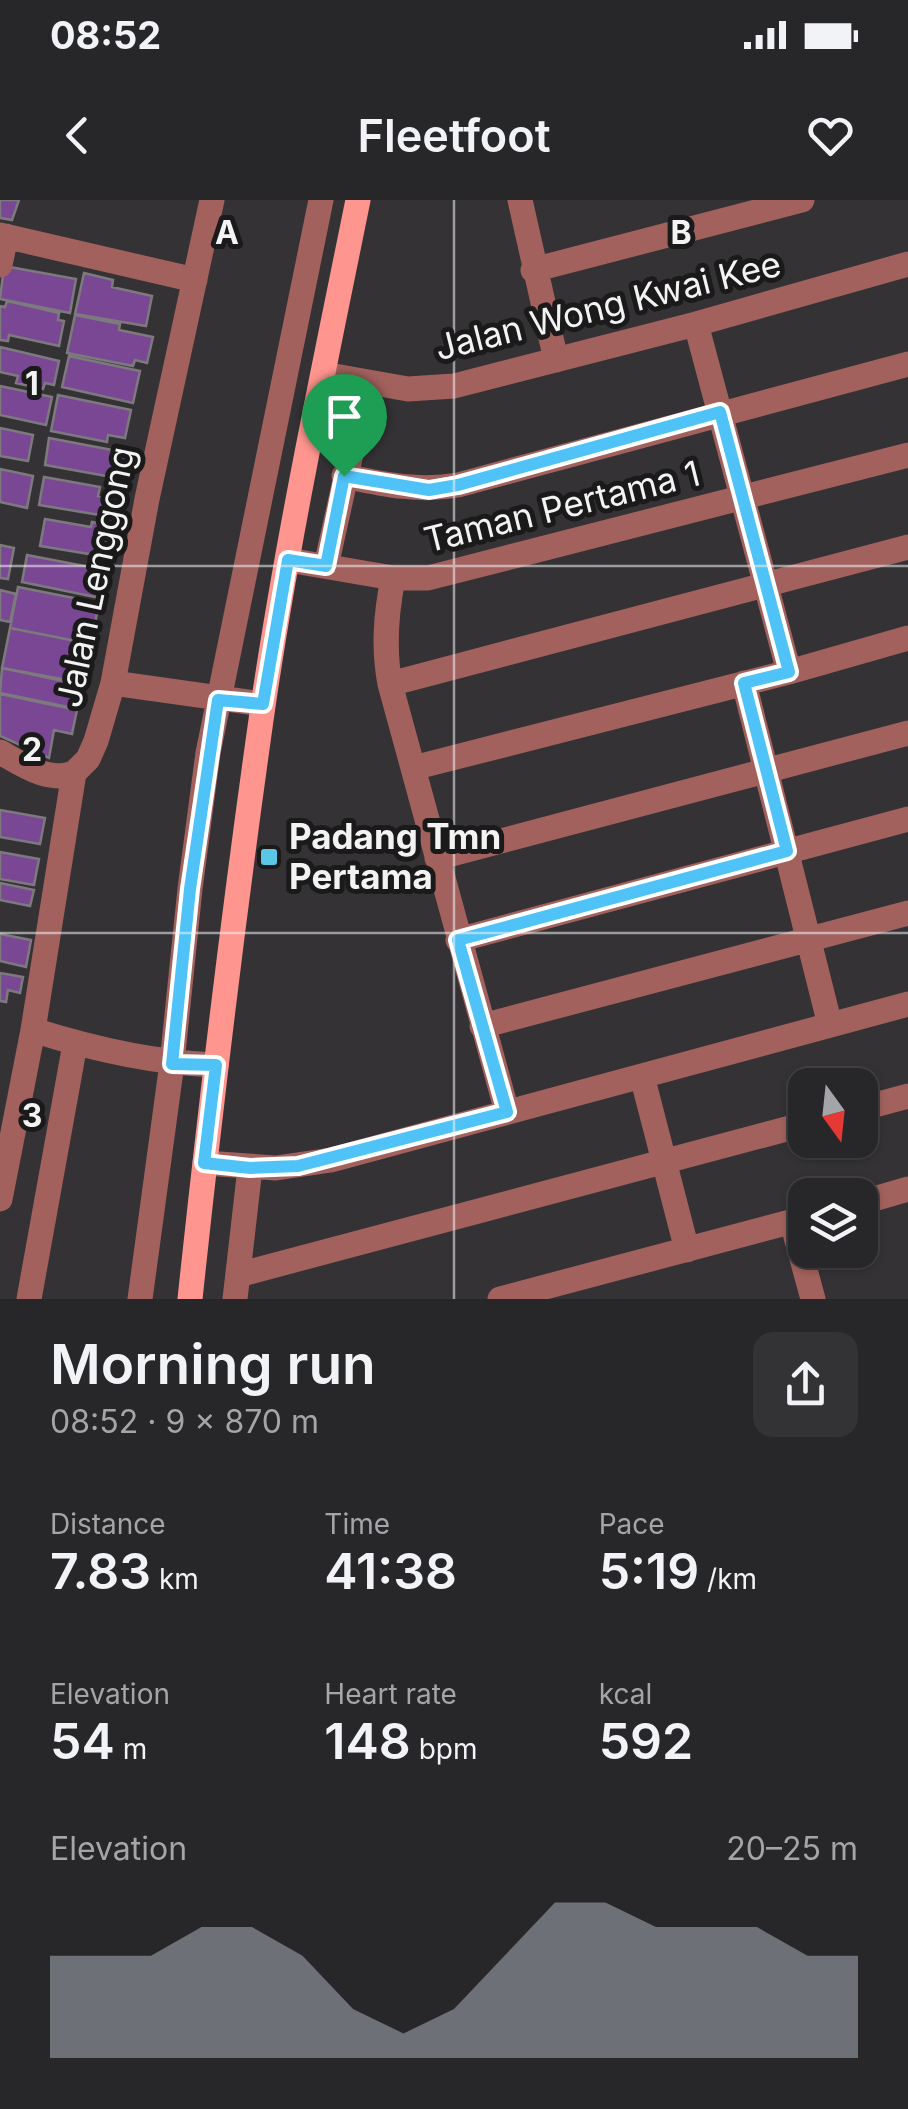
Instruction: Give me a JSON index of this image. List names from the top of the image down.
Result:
{
  "streets": {
    "street": ["Jalan Wong Kwai Kee", "Taman Pertama 1", "Jalan Lenggong"]
  },
  "places": {
    "transit": ["Padang Tmn Pertama"]
  },
  "north": "bottom",
  "page": {
    "status": "08:52",
    "header": "Fleetfoot",
    "heading": ["Morning run", "08:52 · 9 × 870 m"],
    "stats": [
      ["Distance", "7.83 km"],
      ["Time", "41:38"],
      ["Pace", "5:19 /km"],
      ["Elevation", "54 m"],
      ["Heart rate", "148 bpm"],
      ["kcal", "592"]
    ],
    "chart": ["Elevation", "20–25 m"]
  },
  "grid": {
    "columns": ["A", "B"],
    "rows": ["1", "2", "3"]
  }
}
